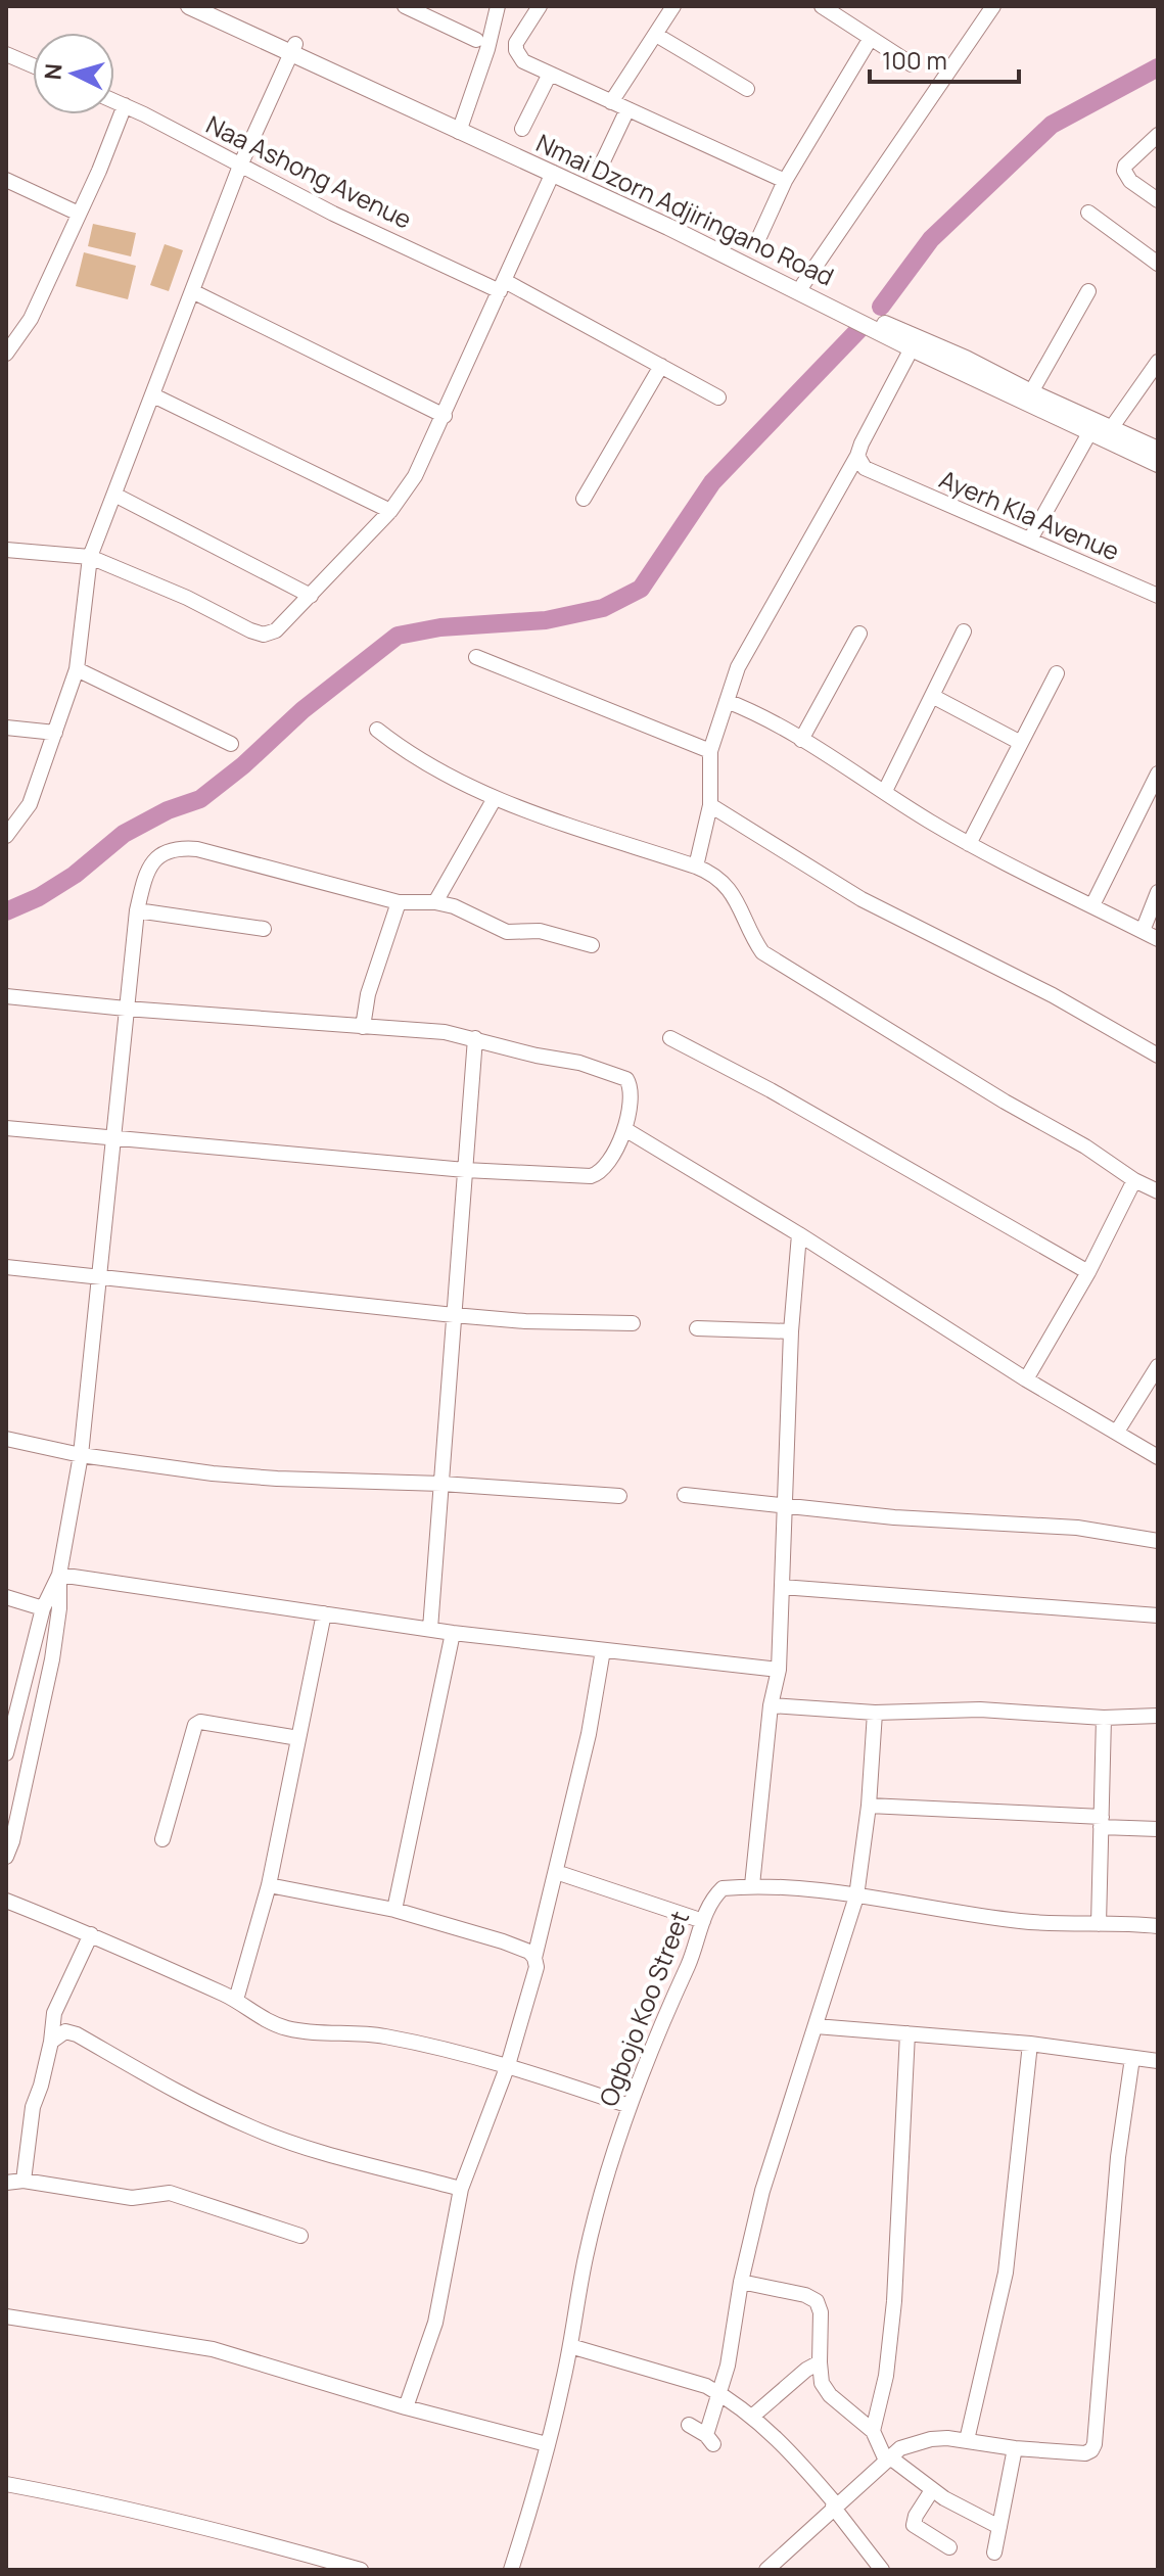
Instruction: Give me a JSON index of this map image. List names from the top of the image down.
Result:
{
  "streets": {
    "main road": ["Nmai Dzorn Adjiringano Road"],
    "street": ["Naa Ashong Avenue", "Ayerh Kla Avenue", "Ogbojo Koo Street"]
  },
  "scale_bar": "100 m",
  "north": "left"
}
